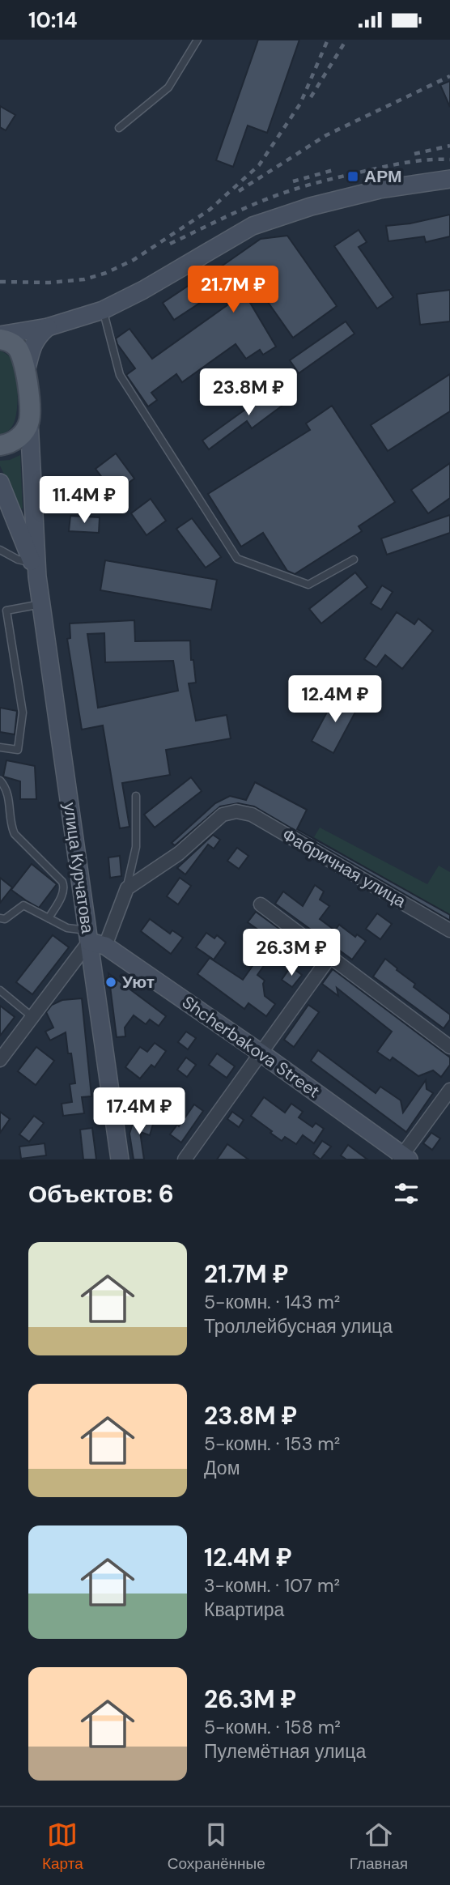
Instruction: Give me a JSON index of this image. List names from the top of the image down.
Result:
{
  "streets": {
    "street": ["улица Курчатова", "Фабричная улица", "Shcherbakova Street"]
  },
  "crossings": [
    ["улица Курчатова", "Shcherbakova Street"]
  ],
  "places": {
    "transit": ["АРМ"],
    "other": ["Уют"]
  },
  "page": {
    "status": "10:14",
    "price": [
      "21.7M ₽",
      "23.8M ₽",
      "11.4M ₽",
      "12.4M ₽",
      "26.3M ₽",
      "17.4M ₽"
    ],
    "heading": "Объектов: 6",
    "list": [
      {
        "name": "21.7M ₽",
        "note": "5-комн. · 143 m² · Троллейбусная улица"
      },
      {
        "name": "23.8M ₽",
        "note": "5-комн. · 153 m² · Дом"
      },
      {
        "name": "12.4M ₽",
        "note": "3-комн. · 107 m² · Квартира"
      },
      {
        "name": "26.3M ₽",
        "note": "5-комн. · 158 m² · Пулемётная улица"
      }
    ],
    "tabs": ["Карта", "Сохранённые", "Главная"]
  }
}
